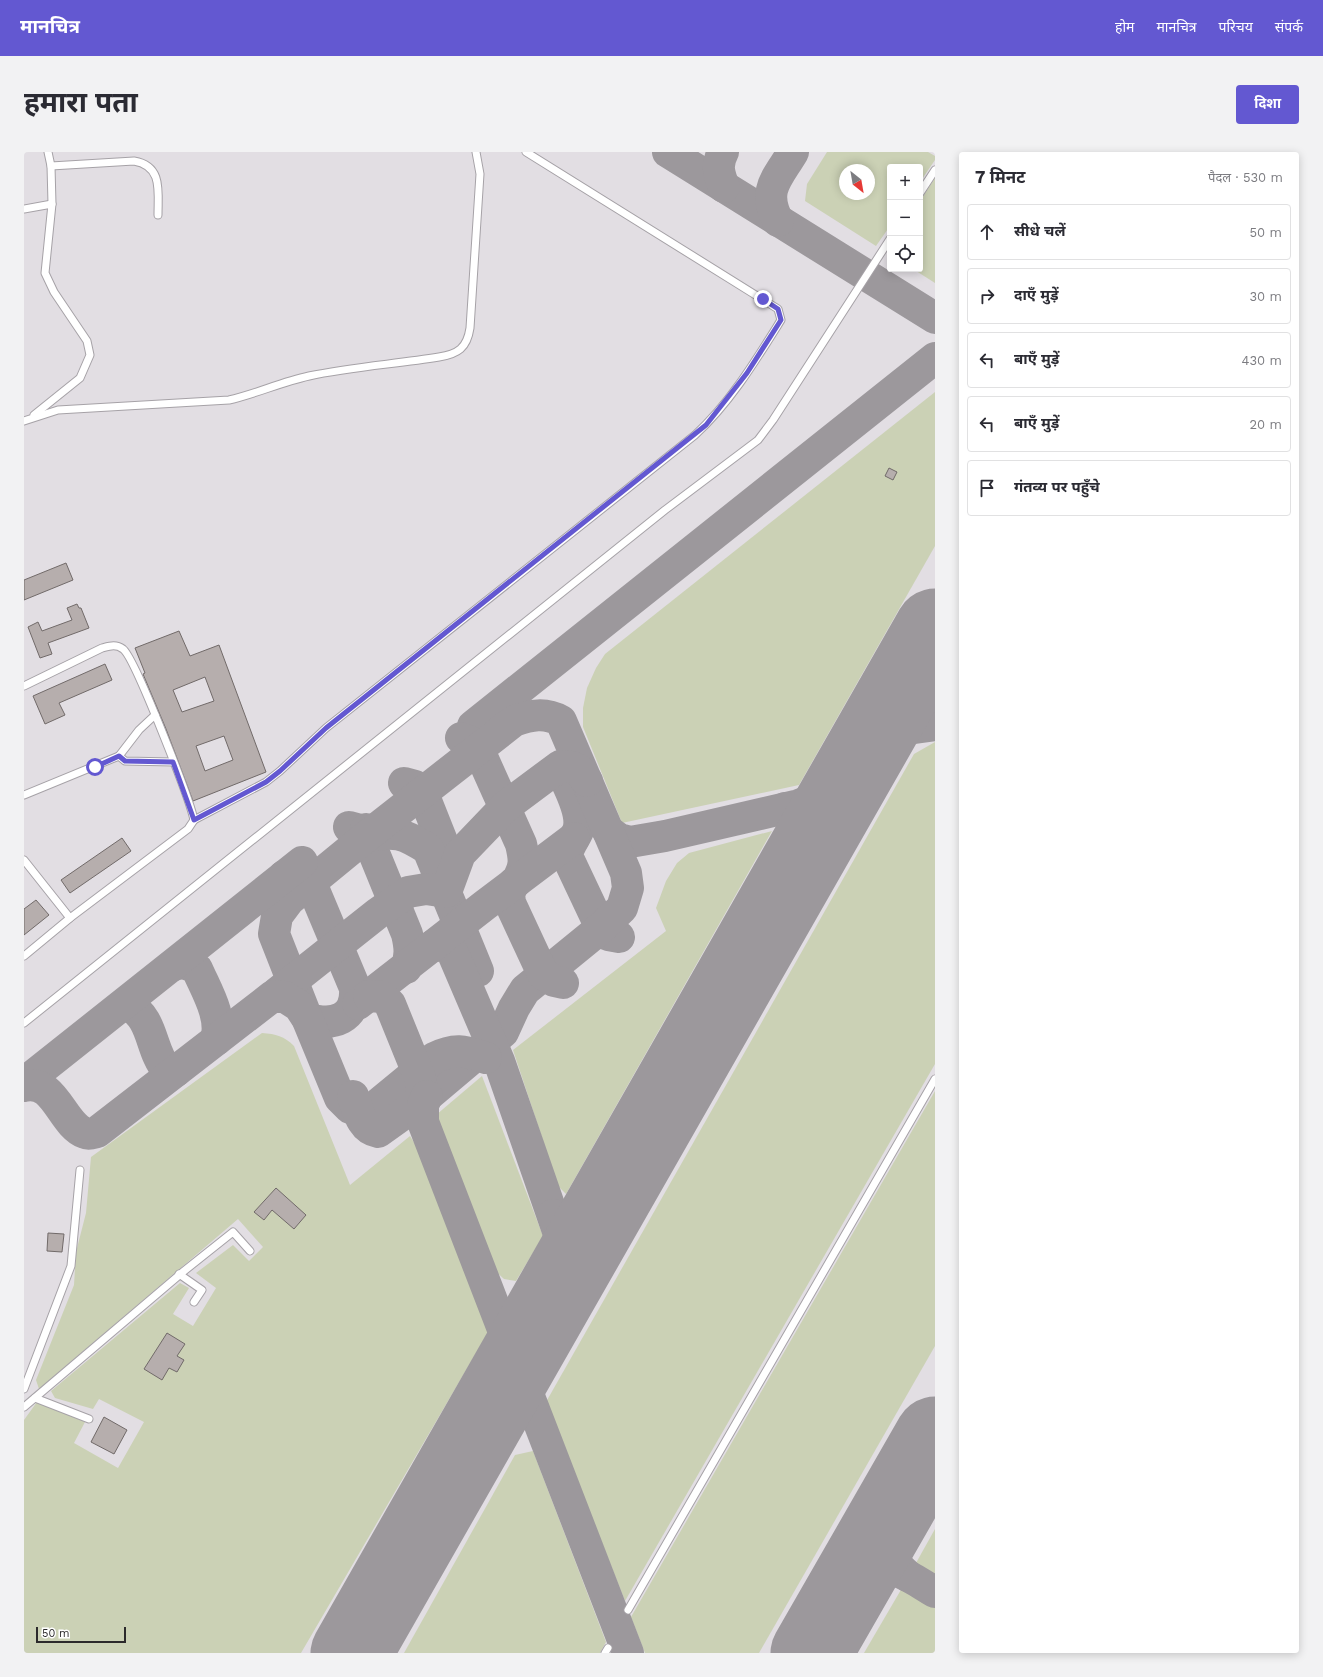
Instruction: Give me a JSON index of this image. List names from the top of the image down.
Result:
{
  "scale_bar": "50 m",
  "north": "bottom right",
  "page": {
    "header": "मानचित्र",
    "nav": [
      "होम",
      "मानचित्र",
      "परिचय",
      "संपर्क"
    ],
    "buttons": "दिशा",
    "title": "हमारा पता",
    "heading": ["7 मिनट", "पैदल · 530 m"],
    "map_buttons": ["+", "−"],
    "list": [
      ["सीधे चलें", "50 m"],
      ["दाएँ मुड़ें", "30 m"],
      ["बाएँ मुड़ें", "430 m"],
      ["बाएँ मुड़ें", "20 m"],
      "गंतव्य पर पहुँचे"
    ],
    "scale": "50 m"
  }
}
